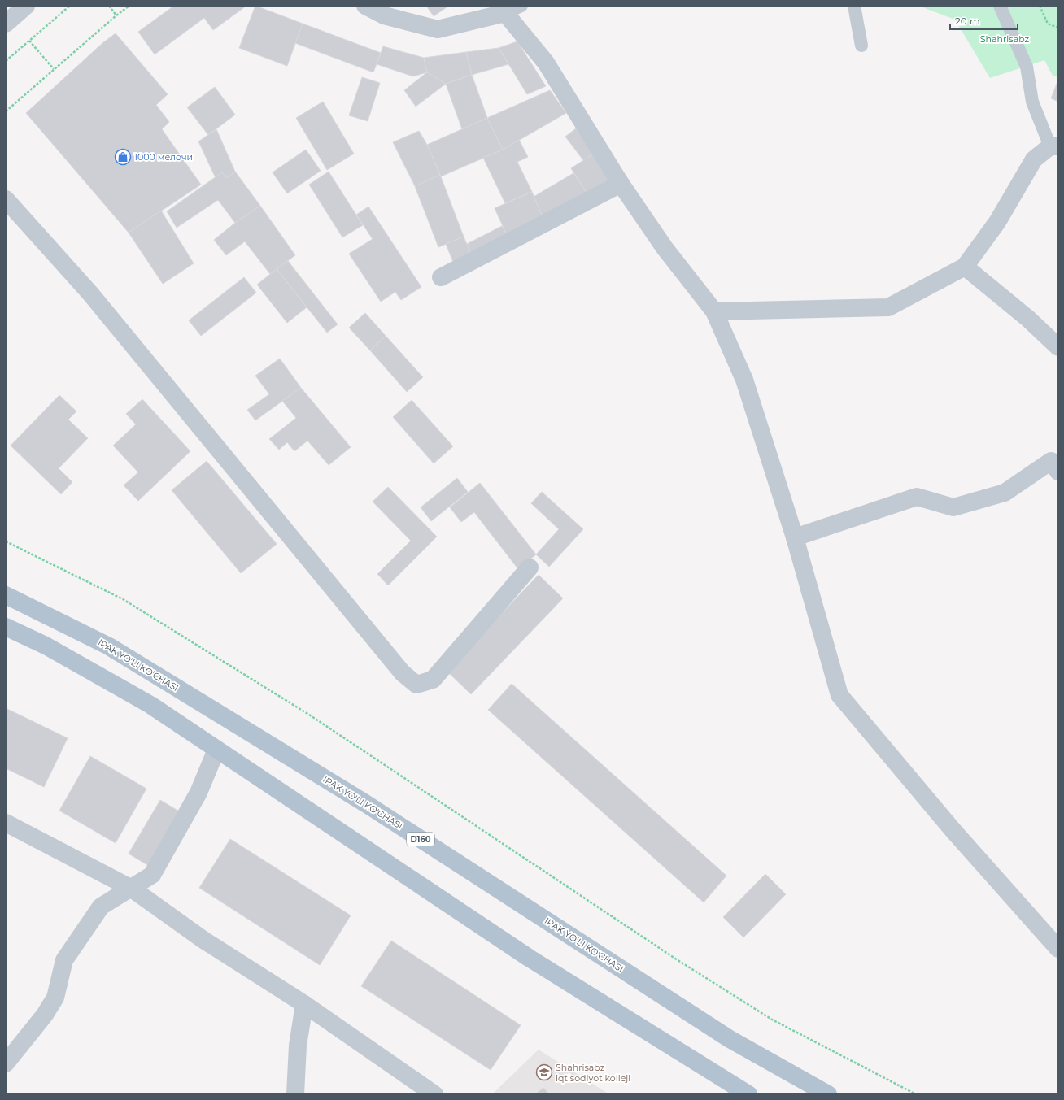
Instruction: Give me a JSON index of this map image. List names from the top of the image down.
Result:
{
  "streets": {
    "main road": ["IPAK YO'LI KO'CHASI", "D160"]
  },
  "parks": ["Shahrisabz"],
  "places": {
    "shop": ["1000 мелочи"],
    "school or university": ["Shahrisabz iqtisodiyot kolleji"]
  },
  "scale_bar": "20 m"
}
